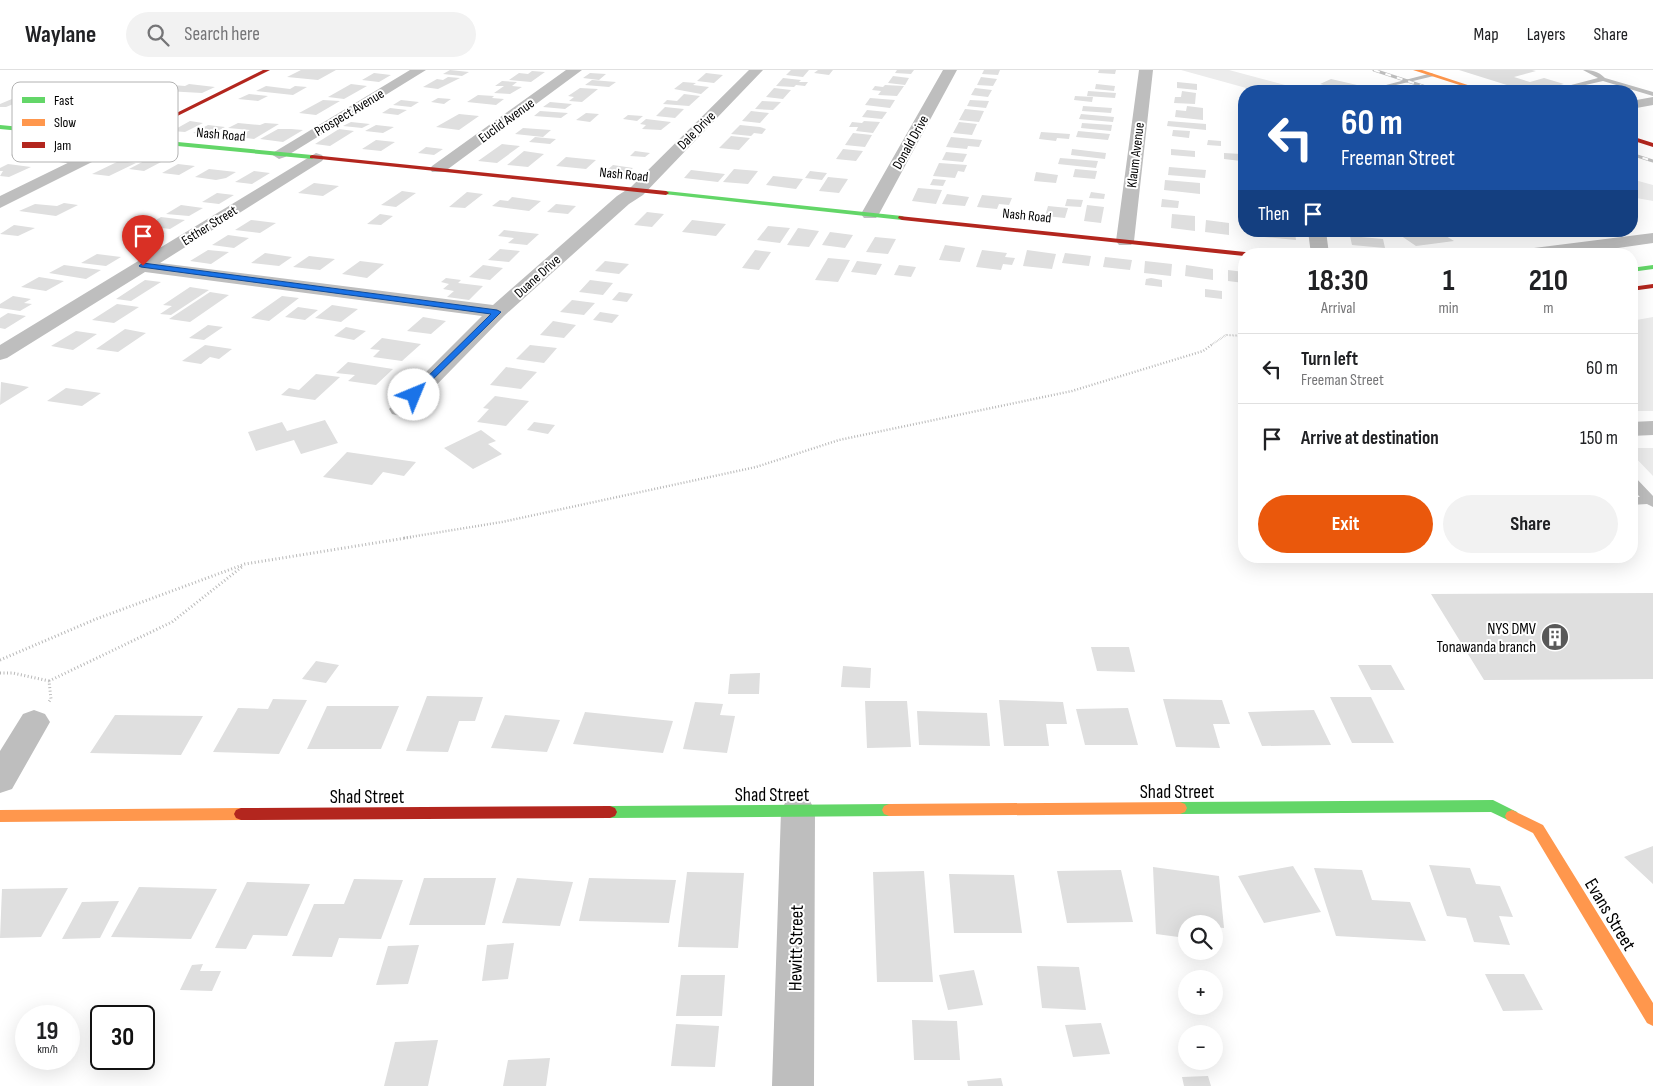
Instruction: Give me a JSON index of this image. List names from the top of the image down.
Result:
{
  "streets": {
    "main road": ["Nash Road", "Shad Street", "Evans Street"],
    "street": [
      "Prospect Avenue",
      "Euclid Avenue",
      "Dale Drive",
      "Donald Drive",
      "Klaum Avenue",
      "Esther Street",
      "Duane Drive",
      "Hewitt Street"
    ]
  },
  "crossings": [
    ["Prospect Avenue", "Nash Road"],
    ["Euclid Avenue", "Nash Road"],
    ["Dale Drive", "Nash Road"],
    ["Dale Drive", "Duane Drive"],
    ["Nash Road", "Donald Drive"],
    ["Nash Road", "Klaum Avenue"],
    ["Nash Road", "Esther Street"],
    ["Nash Road", "Duane Drive"],
    ["Shad Street", "Evans Street"],
    ["Shad Street", "Hewitt Street"]
  ],
  "places": {
    "building": ["NYS DMV Tonawanda branch"]
  },
  "legend": ["Fast", "Slow", "Jam"],
  "page": {
    "header": "Waylane",
    "search": "Search here",
    "nav": ["Map", "Layers", "Share"],
    "turn": ["60 m", "Freeman Street"],
    "then": "Then",
    "eta": [
      "18:30",
      "Arrival",
      "1",
      "min",
      "210",
      "m"
    ],
    "list": [
      {
        "name": "Turn left",
        "note": "Freeman Street",
        "value": "60 m"
      },
      {
        "name": "Arrive at destination",
        "value": "150 m"
      }
    ],
    "buttons": ["Exit", "Share"],
    "map_buttons": ["+", "−"],
    "speed": "19 km/h",
    "limit": "30"
  }
}
